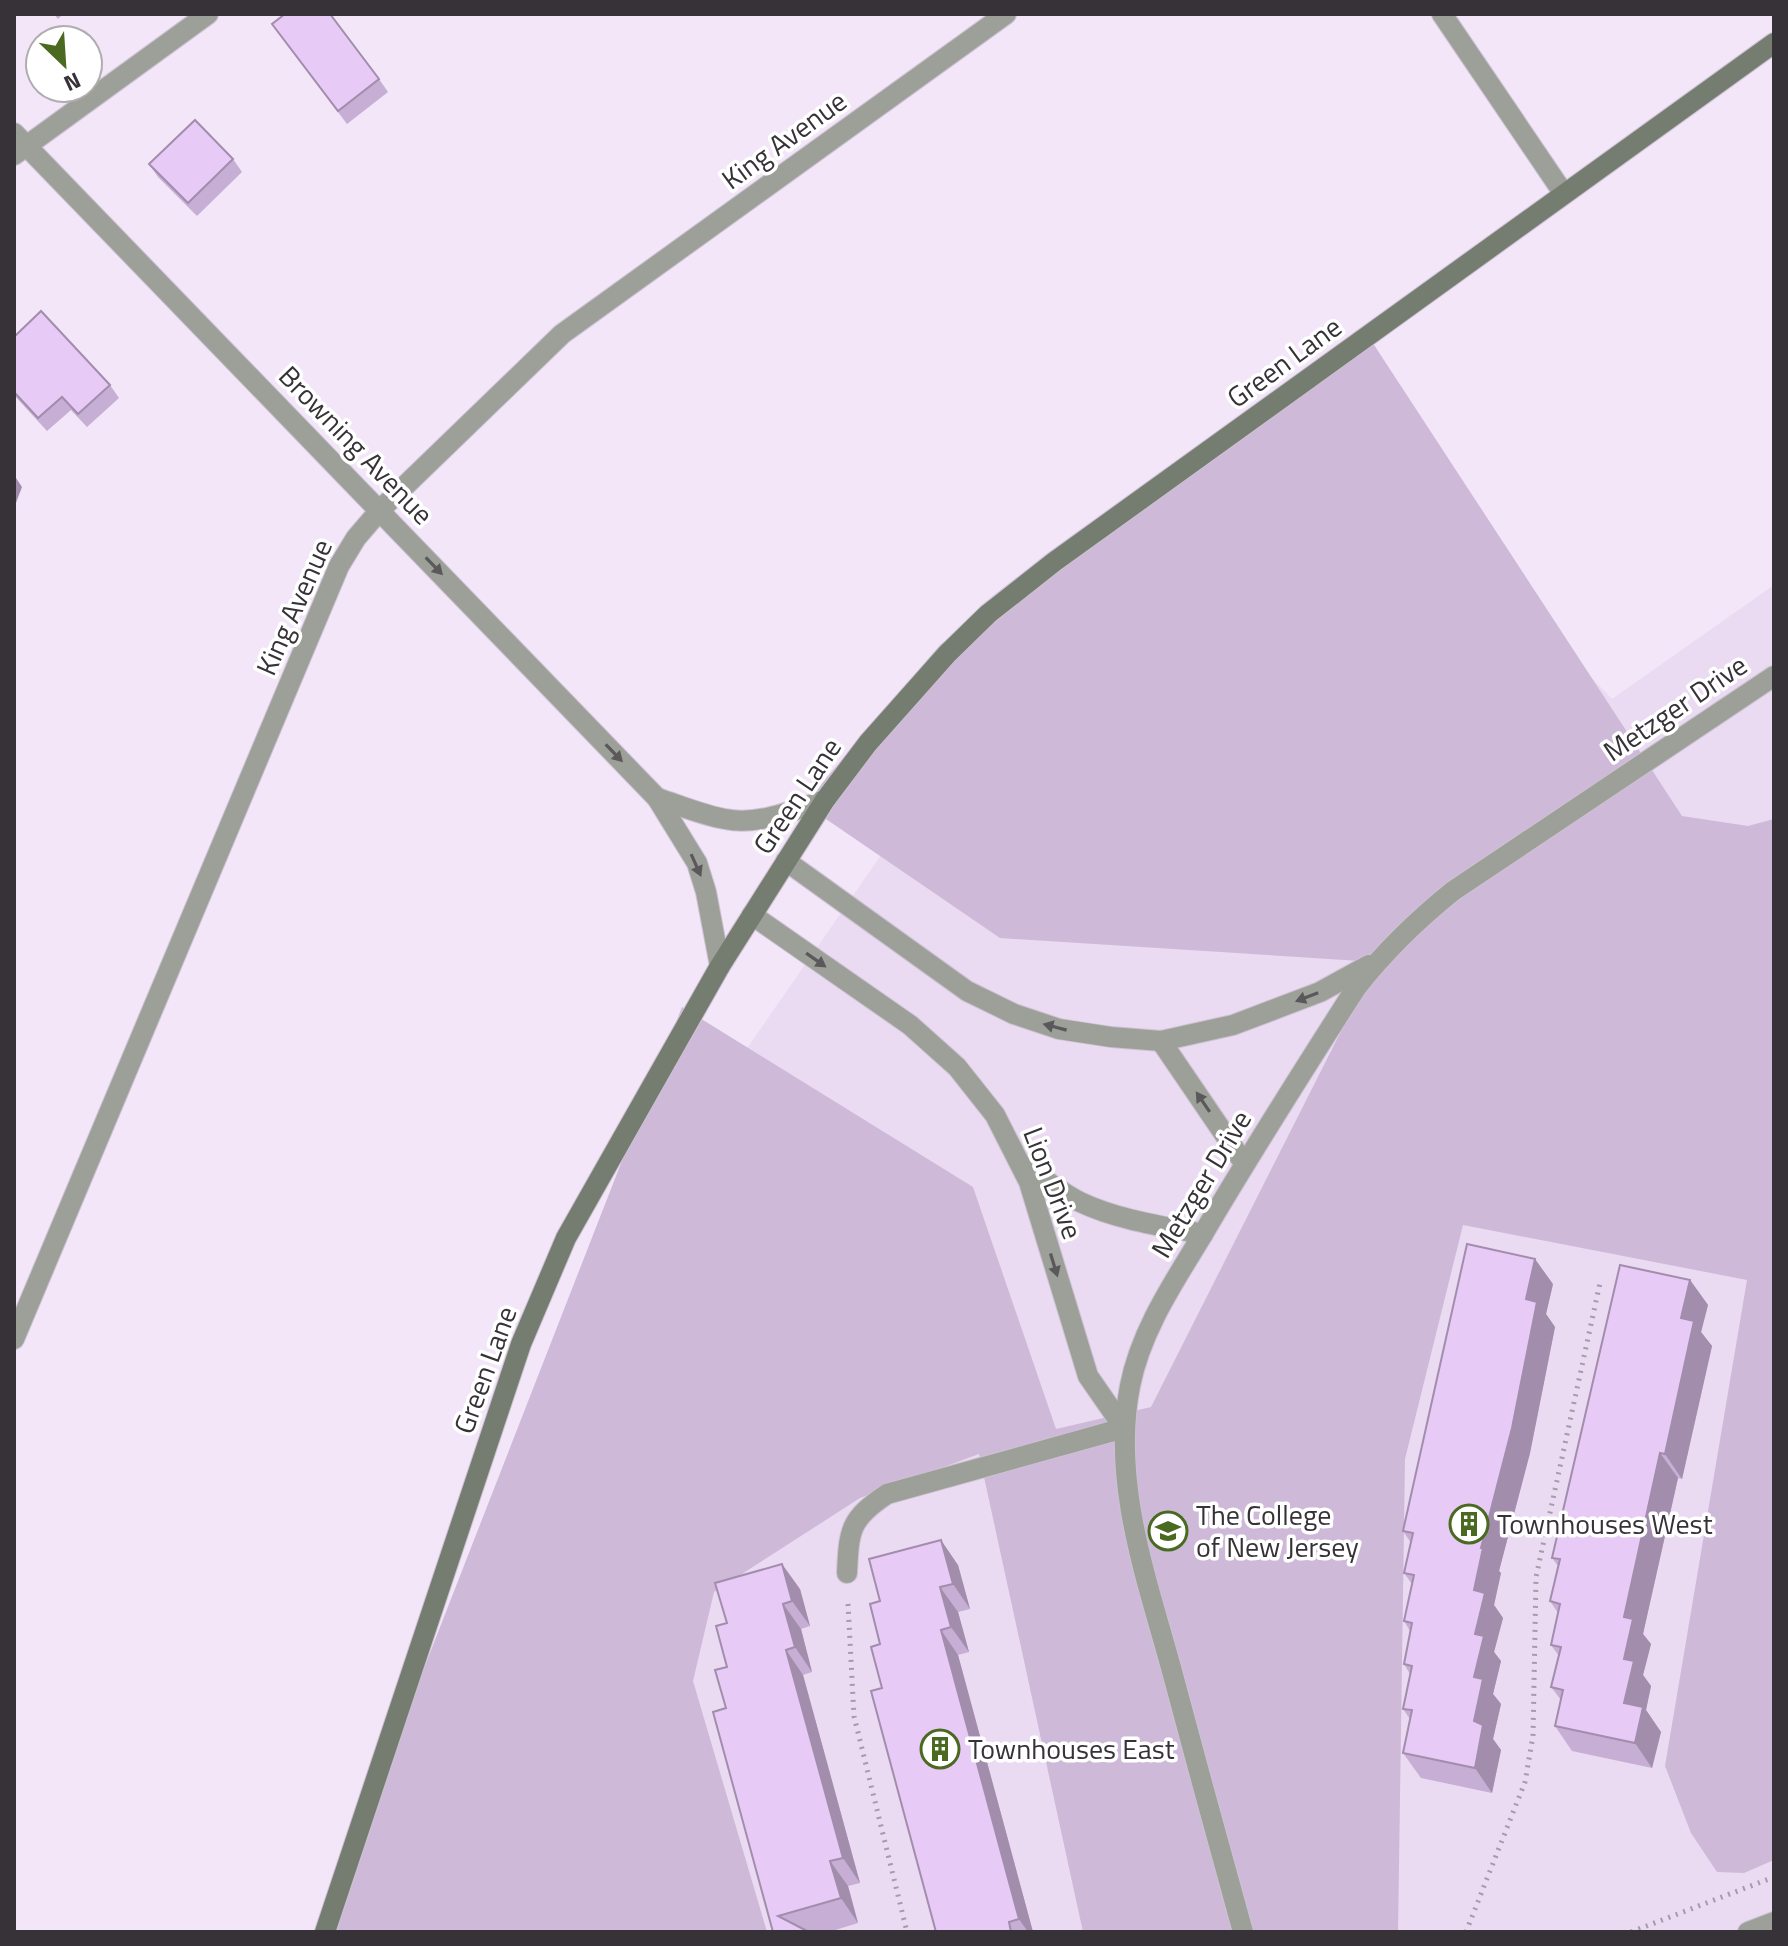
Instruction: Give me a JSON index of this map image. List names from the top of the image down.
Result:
{
  "streets": {
    "street": [
      "King Avenue",
      "Green Lane",
      "Browning Avenue",
      "Metzger Drive",
      "Lion Drive"
    ]
  },
  "crossings": [
    ["King Avenue", "Browning Avenue"],
    ["Green Lane", "Browning Avenue"],
    ["Green Lane", "Lion Drive"],
    ["Metzger Drive", "Lion Drive"]
  ],
  "one_way": ["Browning Avenue", "Lion Drive"],
  "places": {
    "building": ["Townhouses West", "Townhouses East"],
    "school or university": ["The College of New Jersey"]
  },
  "north": "bottom right"
}
